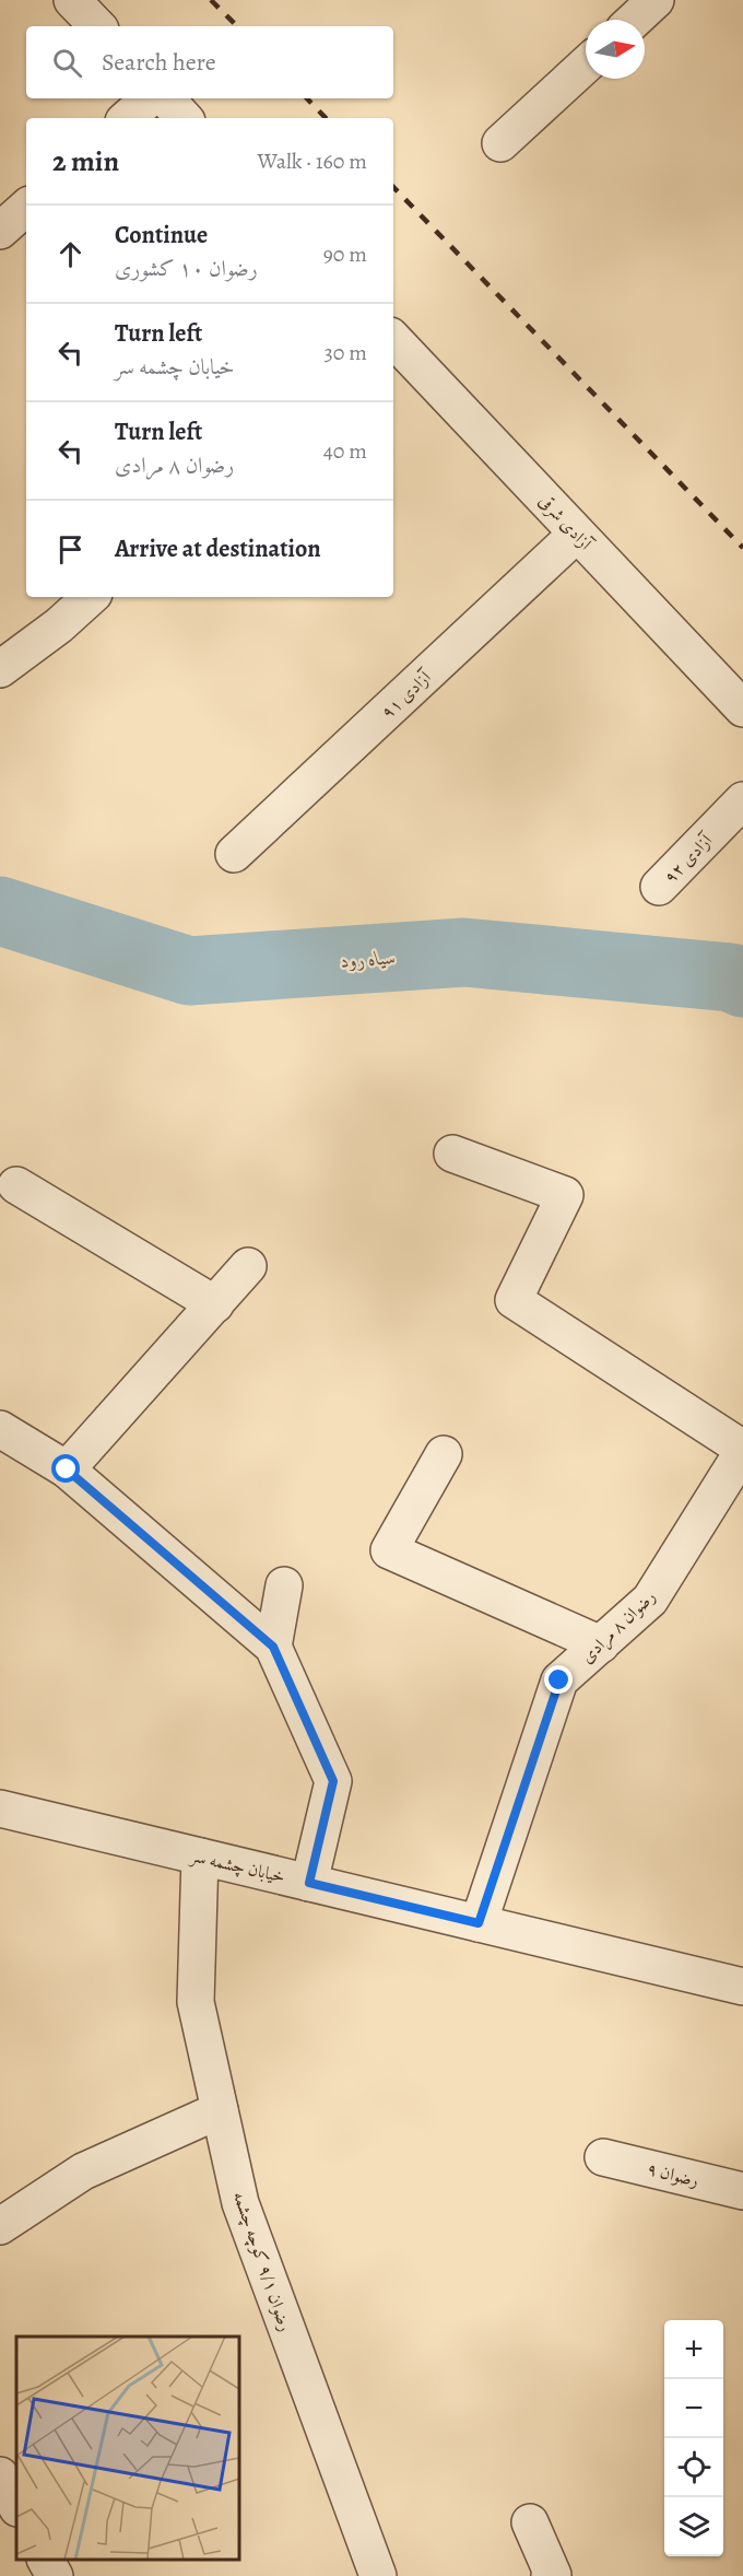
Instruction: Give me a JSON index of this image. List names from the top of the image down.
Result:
{
  "streets": {
    "street": [
      "آزادی شرقی",
      "آزادی ۹۱",
      "آزادی ۹۲",
      "رضوان ۸ مرادی",
      "خیابان چشمه سر",
      "رضوان ۹",
      "رضوان ۹/۱ کوچه چشمه"
    ]
  },
  "crossings": [
    ["آزادی شرقی", "آزادی ۹۱"],
    ["رضوان ۸ مرادی", "خیابان چشمه سر"],
    ["خیابان چشمه سر", "رضوان ۹/۱ کوچه چشمه"]
  ],
  "water": ["سیاه رود"],
  "north": "right",
  "page": {
    "search": "Search here",
    "heading": ["2 min", "Walk · 160 m"],
    "list": [
      ["Continue", "رضوان ۱۰ کشوری", "90 m"],
      ["Turn left", "خیابان چشمه سر", "30 m"],
      ["Turn left", "رضوان ۸ مرادی", "40 m"],
      "Arrive at destination"
    ],
    "map_buttons": ["+", "−"]
  }
}
